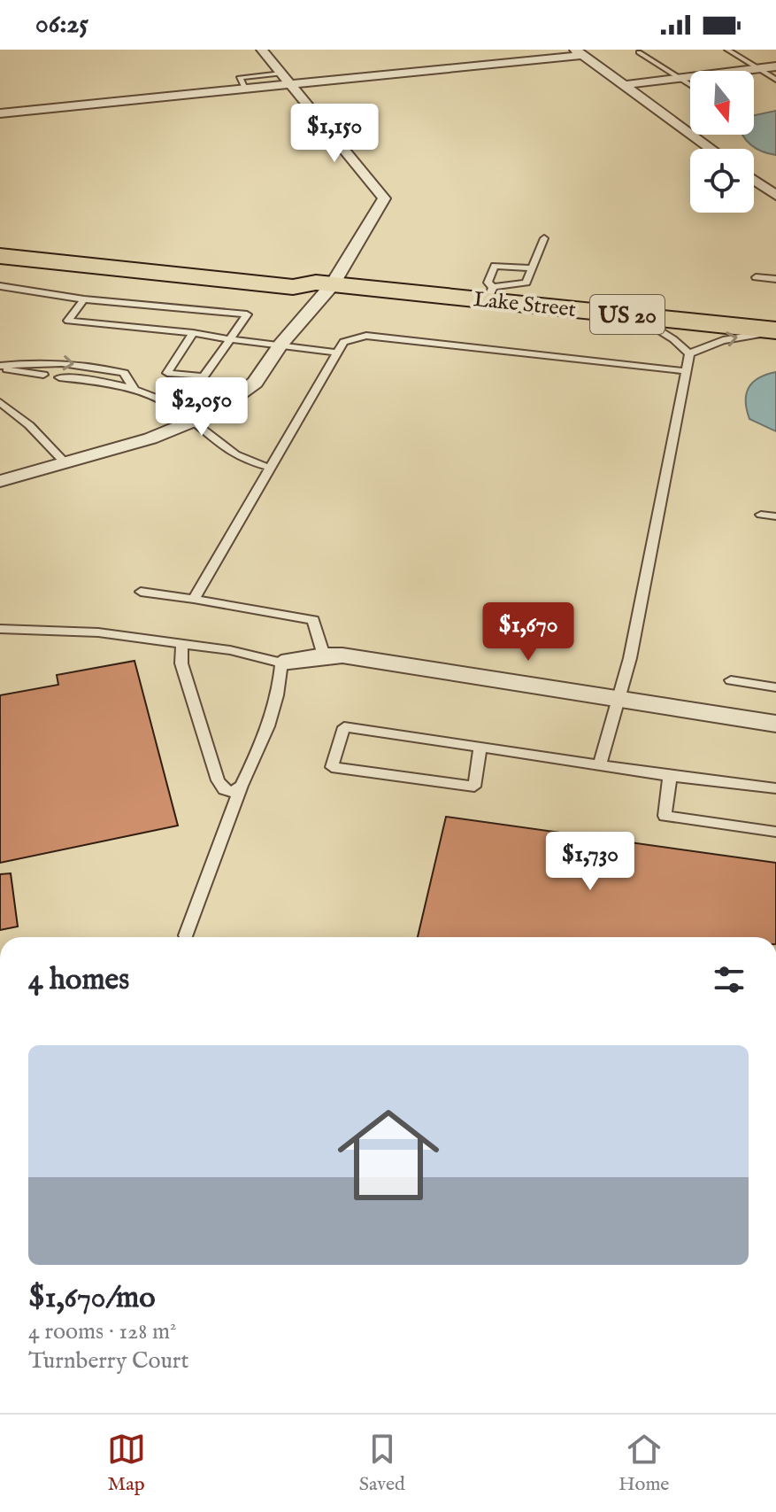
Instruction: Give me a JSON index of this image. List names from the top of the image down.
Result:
{
  "streets": {
    "main road": ["Lake Street", "US 20"]
  },
  "north": "bottom",
  "page": {
    "status": "06:25",
    "price": [
      "$1,150",
      "$2,050",
      "$1,670",
      "$1,730"
    ],
    "heading": "4 homes",
    "list": [
      {
        "name": "$1,670/mo",
        "note": "4 rooms · 128 m² · Turnberry Court"
      }
    ],
    "tabs": ["Map", "Saved", "Home"]
  }
}
